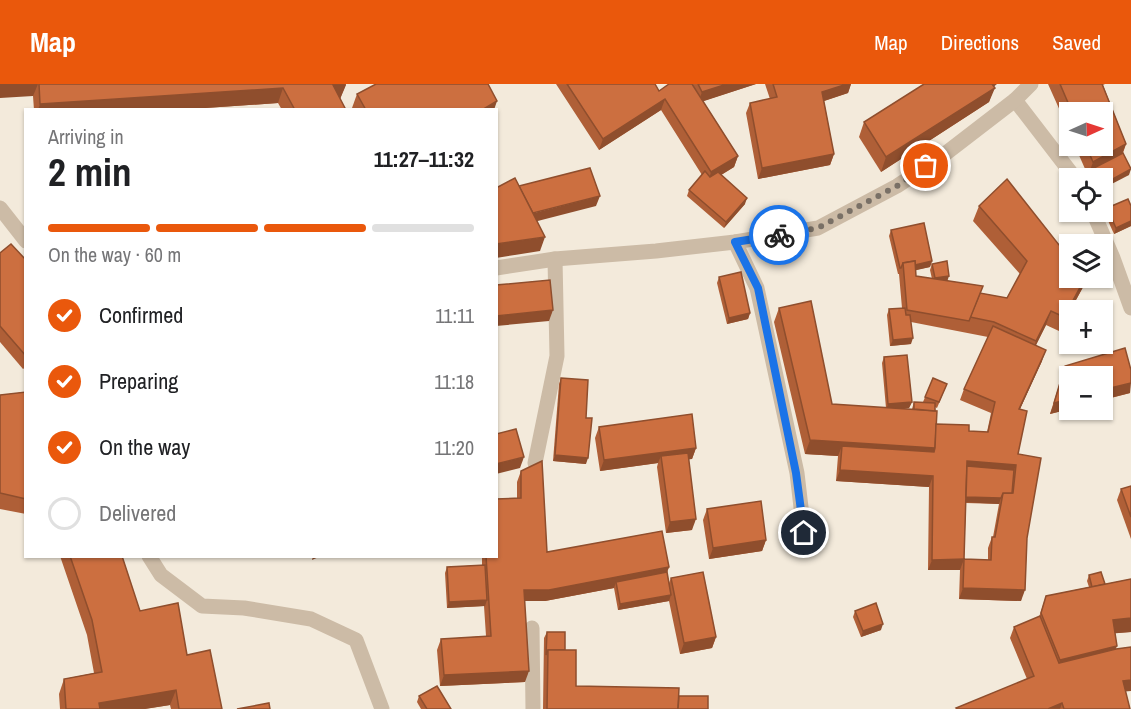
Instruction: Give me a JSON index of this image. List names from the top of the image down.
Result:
{
  "north": "right",
  "page": {
    "header": "Map",
    "nav": ["Map", "Directions", "Saved"],
    "map_buttons": ["+", "−"],
    "heading": ["2 min", "Arriving in", "11:27–11:32"],
    "bar": "On the way · 60 m",
    "list": [
      ["Confirmed", "11:11"],
      ["Preparing", "11:18"],
      ["On the way", "11:20"],
      "Delivered"
    ]
  }
}
